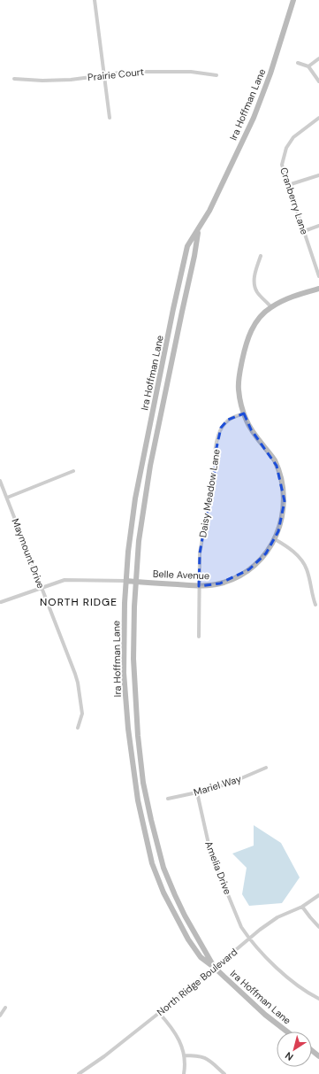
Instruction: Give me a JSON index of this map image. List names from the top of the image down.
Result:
{
  "streets": {
    "main road": ["Ira Hoffman Lane", "Belle Avenue"],
    "street": [
      "Prairie Court",
      "Cranberry Lane",
      "Daisy Meadow Lane",
      "Maymount Drive",
      "Mariel Way",
      "Amelia Drive",
      "North Ridge Boulevard"
    ]
  },
  "crossings": [
    ["Ira Hoffman Lane", "Belle Avenue"],
    ["Ira Hoffman Lane", "North Ridge Boulevard"],
    ["Daisy Meadow Lane", "Belle Avenue"],
    ["Maymount Drive", "Belle Avenue"],
    ["Mariel Way", "Amelia Drive"],
    ["Amelia Drive", "North Ridge Boulevard"]
  ],
  "districts": ["NORTH RIDGE"],
  "north": "bottom left"
}
